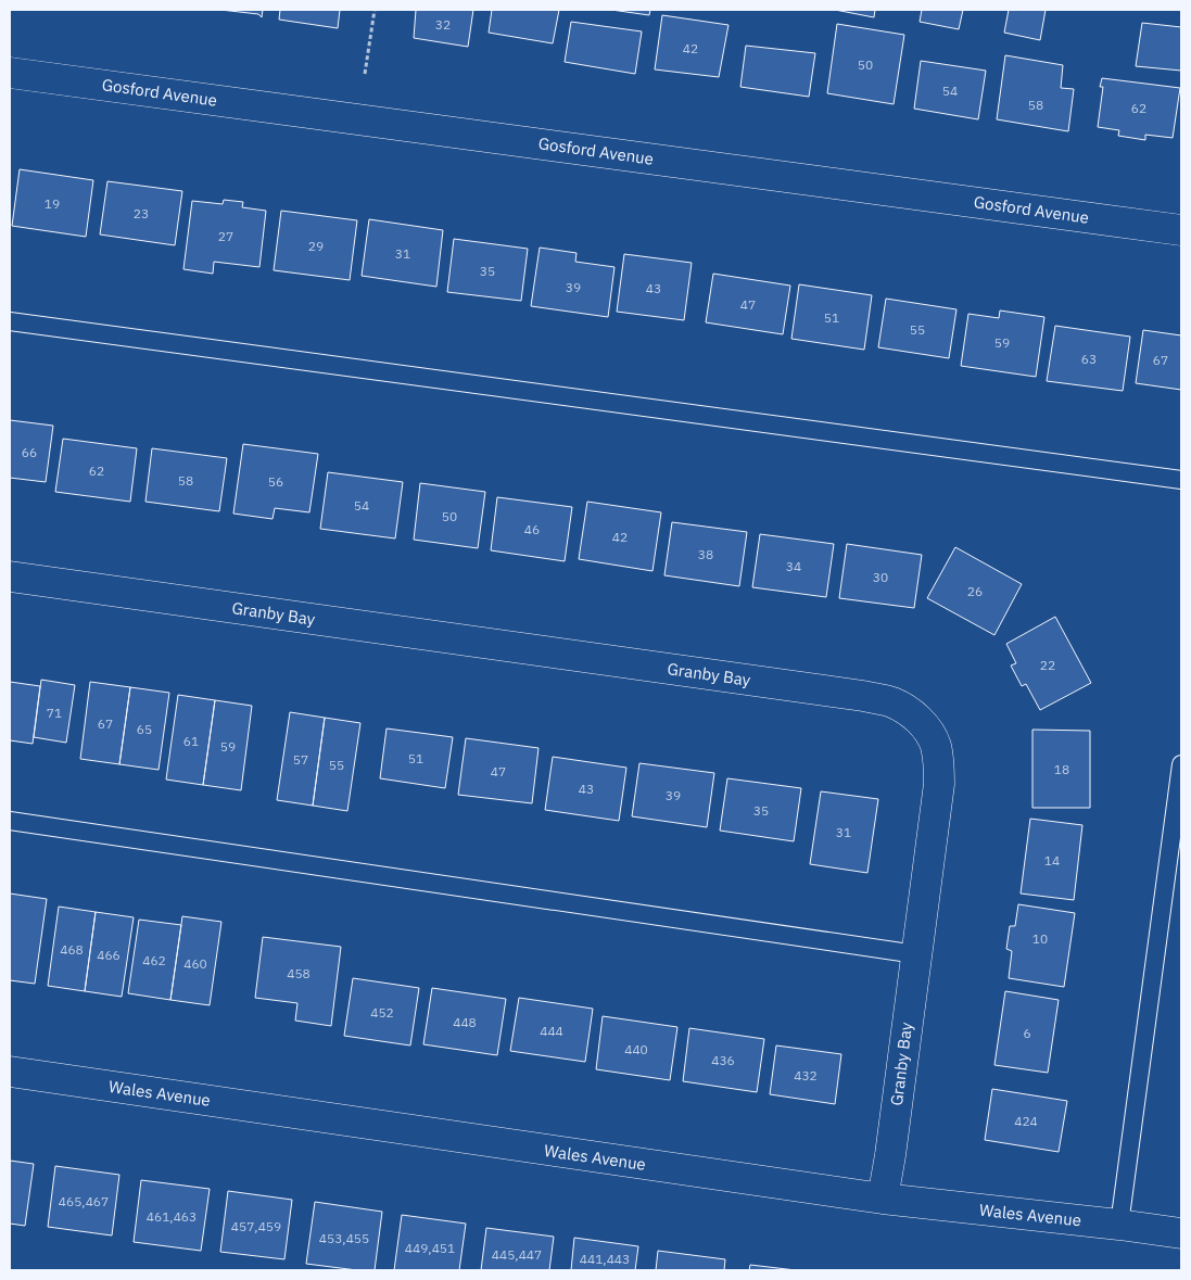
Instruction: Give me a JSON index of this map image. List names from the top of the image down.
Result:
{
  "streets": {
    "street": ["Gosford Avenue", "Granby Bay", "Wales Avenue"]
  },
  "crossings": [
    ["Granby Bay", "Wales Avenue"]
  ],
  "house_numbers": [
    "32",
    "42",
    "50",
    "54",
    "58",
    "62",
    "19",
    "23",
    "27",
    "29",
    "31",
    "35",
    "39",
    "43",
    "47",
    "51",
    "55",
    "59",
    "63",
    "67",
    "66",
    "62",
    "58",
    "56",
    "54",
    "50",
    "46",
    "42",
    "38",
    "34",
    "30",
    "26",
    "22",
    "71",
    "67",
    "65",
    "61",
    "59",
    "51",
    "57",
    "55",
    "18",
    "47",
    "43",
    "39",
    "35",
    "31",
    "14",
    "10",
    "468",
    "466",
    "462",
    "460",
    "458",
    "452",
    "448",
    "444",
    "6",
    "440",
    "436",
    "432",
    "424",
    "465,467",
    "461,463",
    "457,459",
    "453,455",
    "449,451",
    "445,447",
    "441,443"
  ]
}
